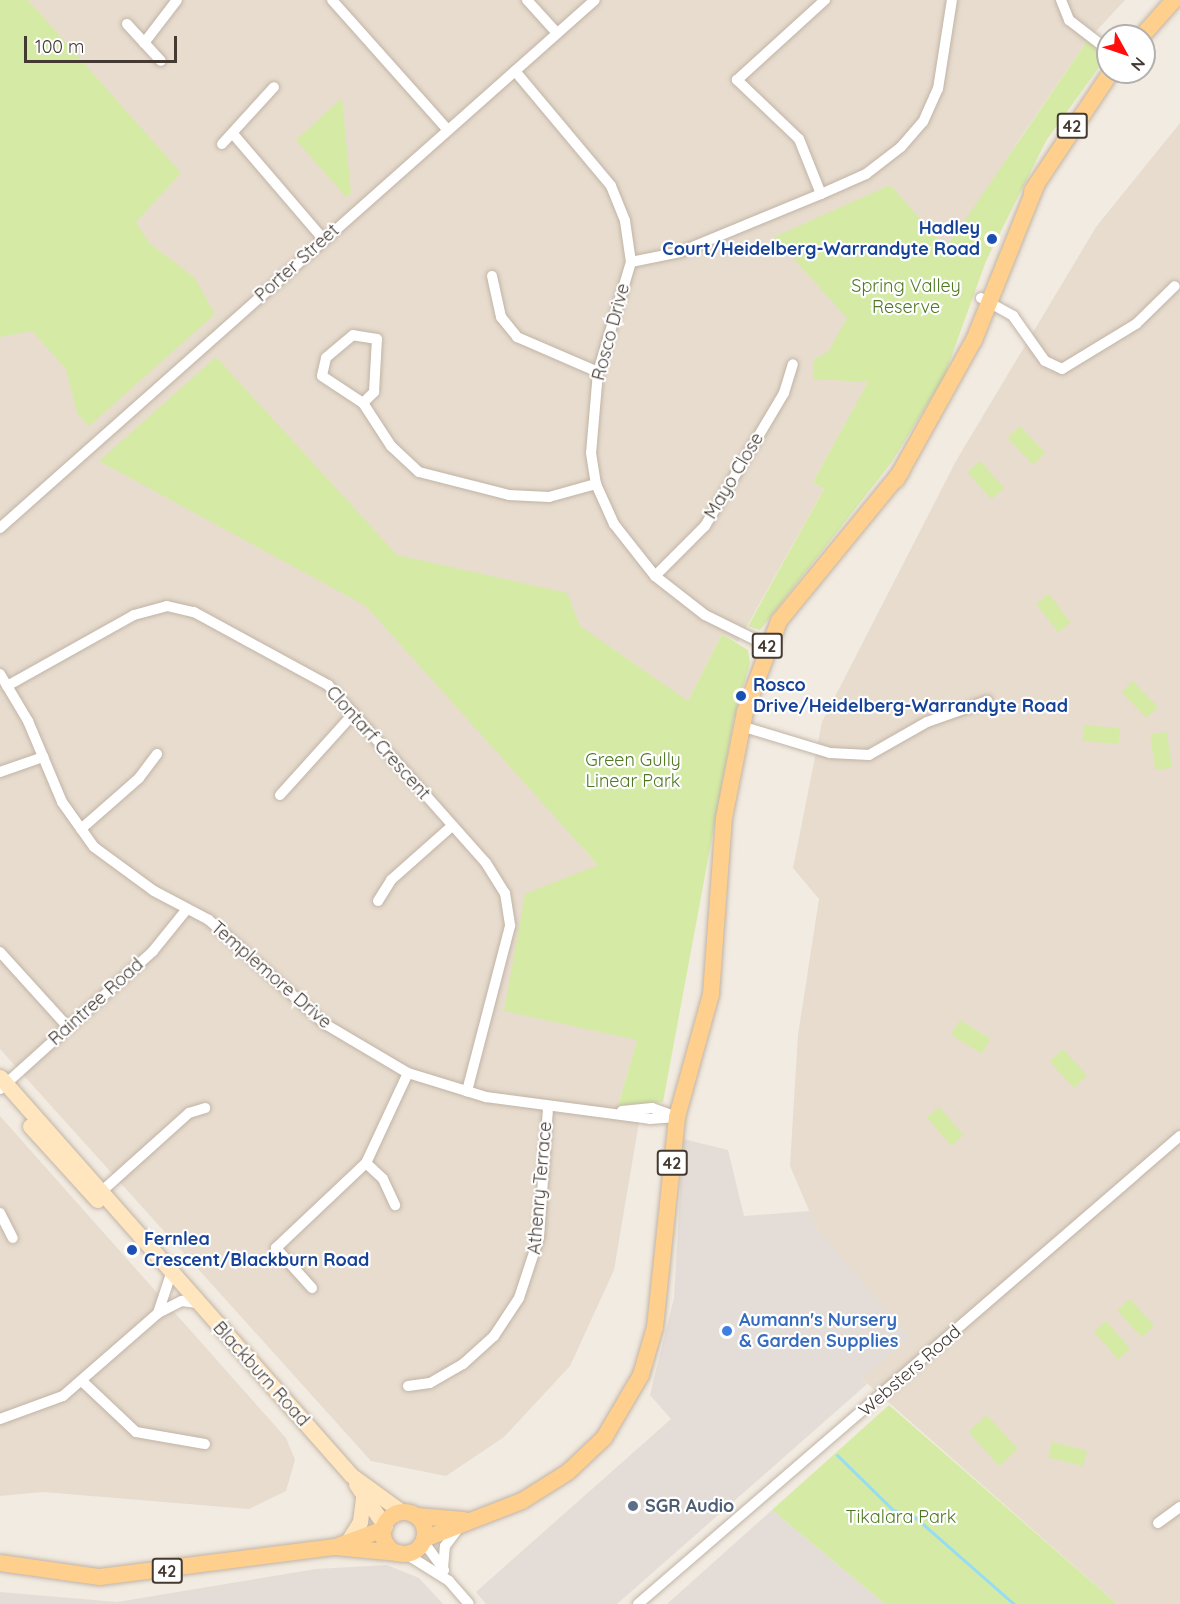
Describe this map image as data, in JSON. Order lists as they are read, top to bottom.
{
  "streets": {
    "main road": ["42", "Blackburn Road"],
    "street": [
      "Porter Street",
      "Rosco Drive",
      "Mayo Close",
      "Clontarf Crescent",
      "Templemore Drive",
      "Raintree Road",
      "Athenry Terrace",
      "Websters Road"
    ]
  },
  "crossings": [
    ["42", "Rosco Drive"],
    ["42", "Templemore Drive"],
    ["42", "Blackburn Road"],
    ["Porter Street", "Rosco Drive"],
    ["Rosco Drive", "Mayo Close"],
    ["Clontarf Crescent", "Templemore Drive"],
    ["Templemore Drive", "Raintree Road"],
    ["Templemore Drive", "Athenry Terrace"],
    ["Raintree Road", "Blackburn Road"]
  ],
  "parks": ["Spring Valley Reserve", "Green Gully Linear Park", "Tikalara Park"],
  "places": [
    "Hadley Court/Heidelberg-Warrandyte Road",
    "Rosco Drive/Heidelberg-Warrandyte Road",
    "Fernlea Crescent/Blackburn Road",
    "Aumann's Nursery & Garden Supplies",
    "SGR Audio"
  ],
  "scale_bar": "100 m",
  "north": "bottom right"
}
